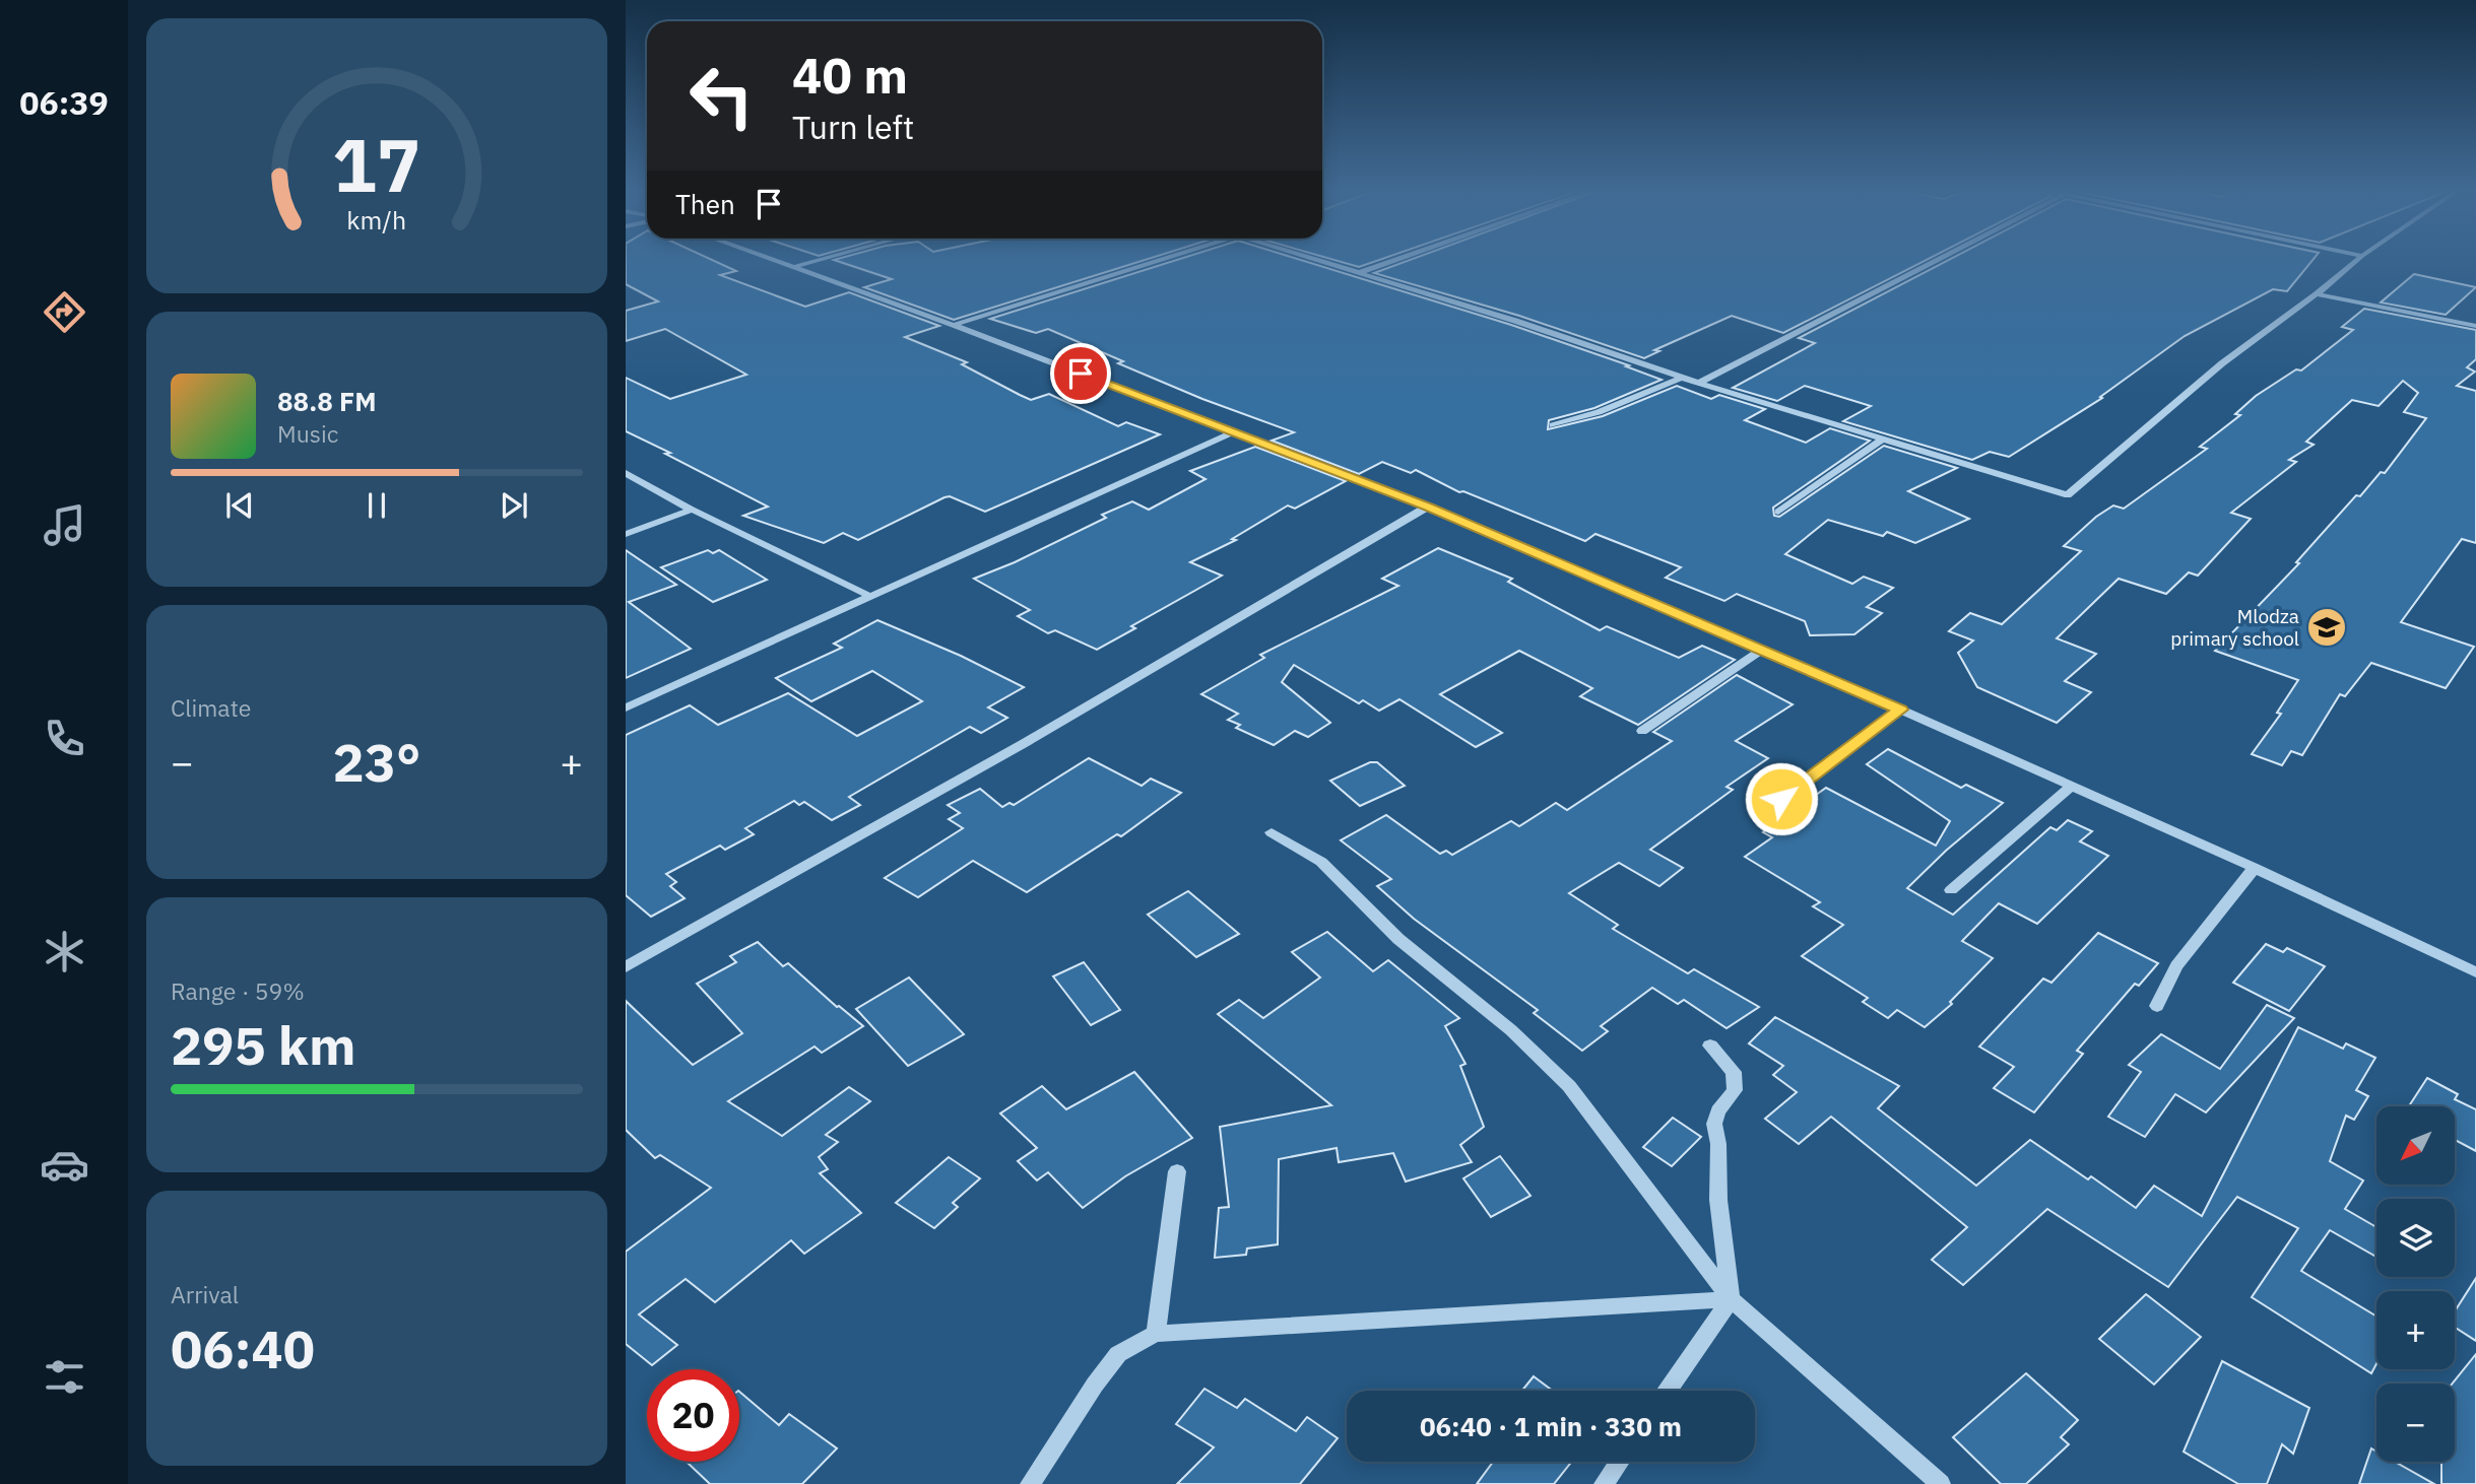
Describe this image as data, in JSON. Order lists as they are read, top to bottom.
{
  "places": {
    "school or university": ["Mlodza primary school"]
  },
  "north": "bottom left",
  "page": {
    "tabs": "06:39",
    "turn": ["40 m", "Turn left"],
    "then": "Then",
    "song": ["88.8 FM", "Music"],
    "tile": [
      "Climate",
      ["Range · 59%", "295 km"],
      ["Arrival", "06:40"]
    ],
    "heat": ["−", "23°", "+"],
    "map_buttons": ["+", "−"],
    "limit": "20",
    "trip": "06:40 · 1 min · 330 m",
    "gauge": ["17", "km/h"]
  }
}
